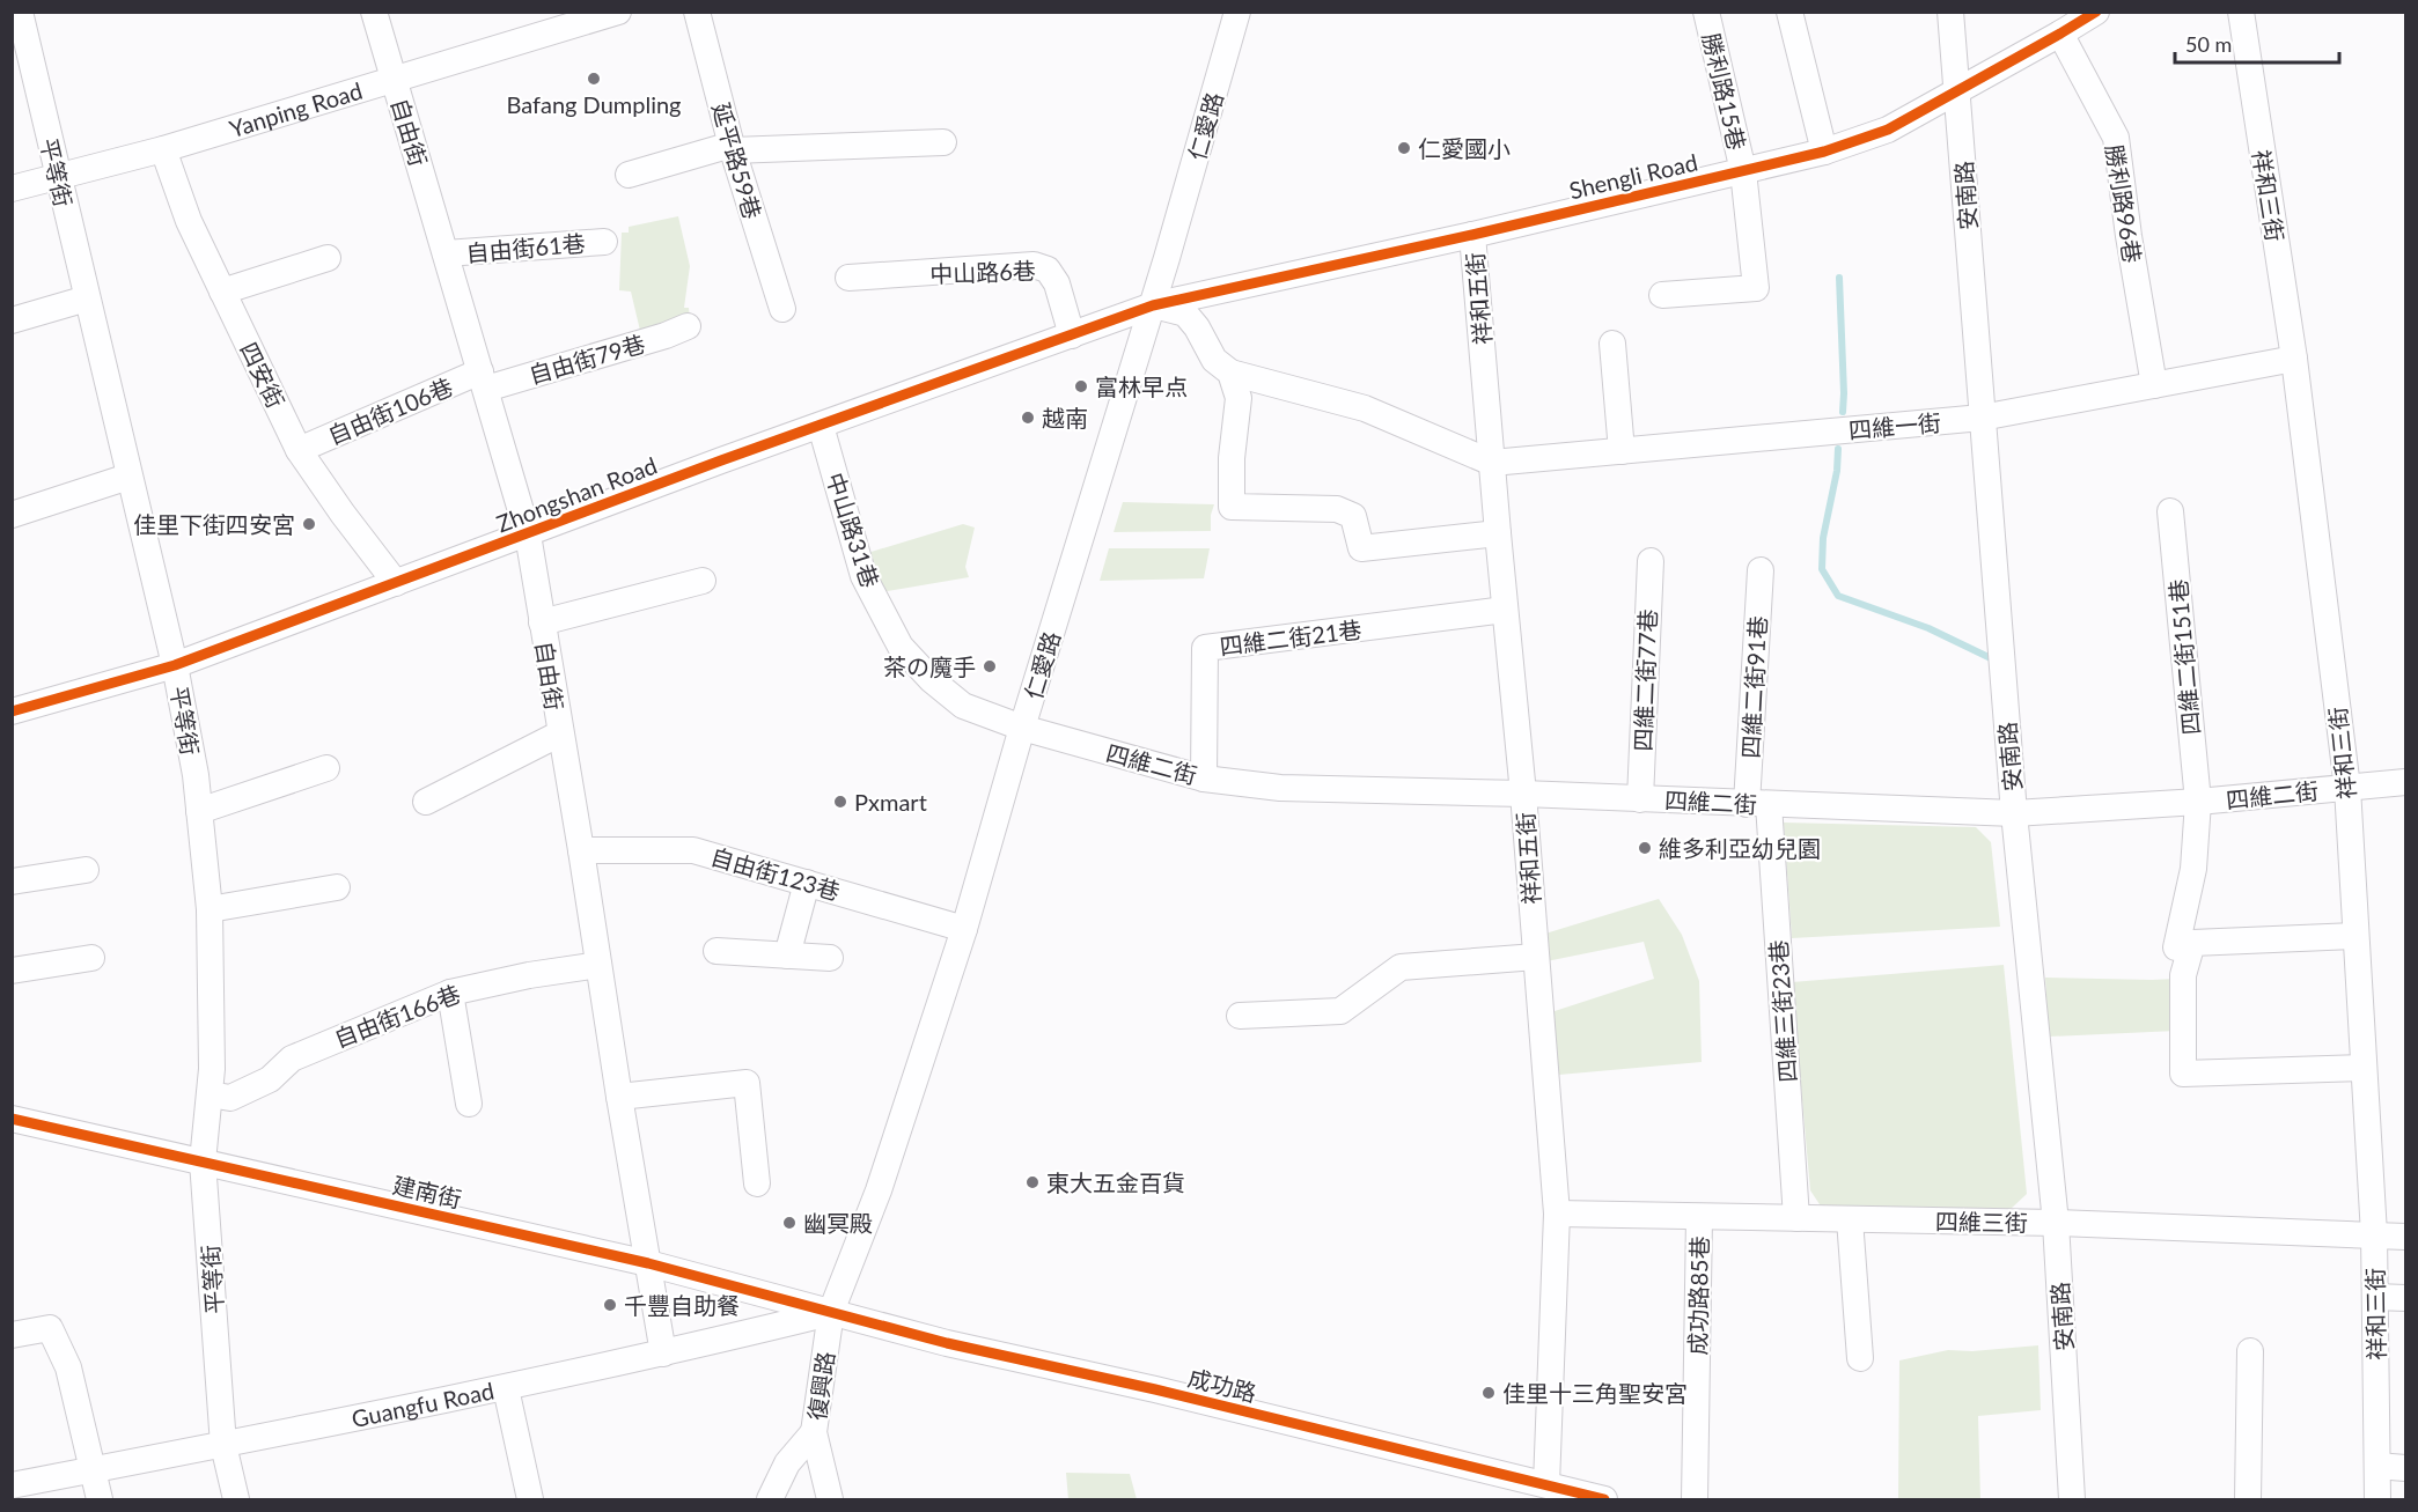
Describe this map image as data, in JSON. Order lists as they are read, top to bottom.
{
  "streets": {
    "street": [
      "勝利路15巷",
      "Yanping Road",
      "仁愛路",
      "自由街",
      "延平路59巷",
      "平等街",
      "Shengli Road",
      "安南路",
      "祥和三街",
      "勝利路96巷",
      "自由街61巷",
      "中山路6巷",
      "祥和五街",
      "自由街79巷",
      "四安街",
      "自由街106巷",
      "四維一街",
      "Zhongshan Road",
      "中山路31巷",
      "四維二街21巷",
      "四維二街151巷",
      "四維二街77巷",
      "四維二街91巷",
      "四維二街",
      "自由街123巷",
      "四維三街23巷",
      "自由街166巷",
      "建南街",
      "四維三街",
      "成功路85巷",
      "成功路",
      "復興路",
      "Guangfu Road"
    ]
  },
  "crossings": [
    ["勝利路15巷", "Shengli Road"],
    ["Yanping Road", "自由街"],
    ["Yanping Road", "平等街"],
    ["Yanping Road", "四安街"],
    ["仁愛路", "Shengli Road"],
    ["仁愛路", "Zhongshan Road"],
    ["仁愛路", "中山路31巷"],
    ["仁愛路", "四維二街"],
    ["仁愛路", "自由街123巷"],
    ["仁愛路", "建南街"],
    ["仁愛路", "成功路"],
    ["仁愛路", "復興路"],
    ["仁愛路", "Guangfu Road"],
    ["自由街", "自由街61巷"],
    ["自由街", "自由街79巷"],
    ["自由街", "自由街106巷"],
    ["自由街", "Zhongshan Road"],
    ["自由街", "自由街123巷"],
    ["自由街", "自由街166巷"],
    ["自由街", "建南街"],
    ["自由街", "Guangfu Road"],
    ["平等街", "Zhongshan Road"],
    ["平等街", "自由街166巷"],
    ["平等街", "建南街"],
    ["平等街", "Guangfu Road"],
    ["Shengli Road", "安南路"],
    ["Shengli Road", "勝利路96巷"],
    ["Shengli Road", "祥和五街"],
    ["Shengli Road", "Zhongshan Road"],
    ["安南路", "四維一街"],
    ["安南路", "四維二街"],
    ["安南路", "四維三街"],
    ["祥和三街", "四維一街"],
    ["祥和三街", "四維二街"],
    ["祥和三街", "四維三街"],
    ["勝利路96巷", "四維一街"],
    ["中山路6巷", "Zhongshan Road"],
    ["祥和五街", "四維一街"],
    ["祥和五街", "四維二街21巷"],
    ["祥和五街", "四維二街"],
    ["祥和五街", "四維三街"],
    ["祥和五街", "成功路"],
    ["自由街79巷", "自由街106巷"],
    ["四安街", "自由街106巷"],
    ["四安街", "Zhongshan Road"],
    ["Zhongshan Road", "中山路31巷"],
    ["中山路31巷", "四維二街"],
    ["四維二街21巷", "四維二街"],
    ["四維二街151巷", "四維二街"],
    ["四維二街77巷", "四維二街"],
    ["四維二街91巷", "四維二街"],
    ["四維二街91巷", "四維三街23巷"],
    ["四維二街", "四維三街23巷"],
    ["四維三街23巷", "四維三街"],
    ["建南街", "成功路"],
    ["建南街", "復興路"],
    ["建南街", "Guangfu Road"],
    ["四維三街", "成功路85巷"],
    ["成功路", "復興路"],
    ["成功路", "Guangfu Road"],
    ["復興路", "Guangfu Road"]
  ],
  "places": [
    "Bafang Dumpling",
    "仁愛國小",
    "富林早点",
    "越南",
    "佳里下街四安宮",
    "茶の魔手",
    "Pxmart",
    "維多利亞幼兒園",
    "東大五金百貨",
    "幽冥殿",
    "千豐自助餐",
    "佳里十三角聖安宮"
  ],
  "scale_bar": "50 m"
}
